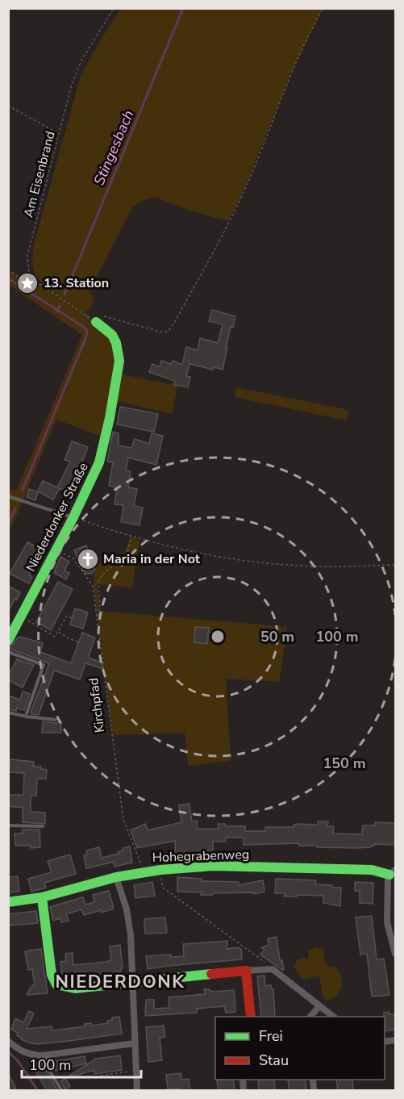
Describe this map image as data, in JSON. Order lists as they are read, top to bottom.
{
  "streets": {
    "street": ["Niederdonker Straße", "Hohegrabenweg"],
    "path": ["Am Eisenbrand", "Kirchpfad"]
  },
  "crossings": [
    ["Niederdonker Straße", "Kirchpfad"],
    ["Kirchpfad", "Hohegrabenweg"]
  ],
  "districts": ["NIEDERDONK"],
  "water": ["Stingesbach"],
  "places": {
    "place": ["13. Station"],
    "church": ["Maria in der Not"]
  },
  "legend": ["Frei", "Stau"],
  "scale_bar": "100 m",
  "rings": ["50 m", "100 m", "150 m"]
}
